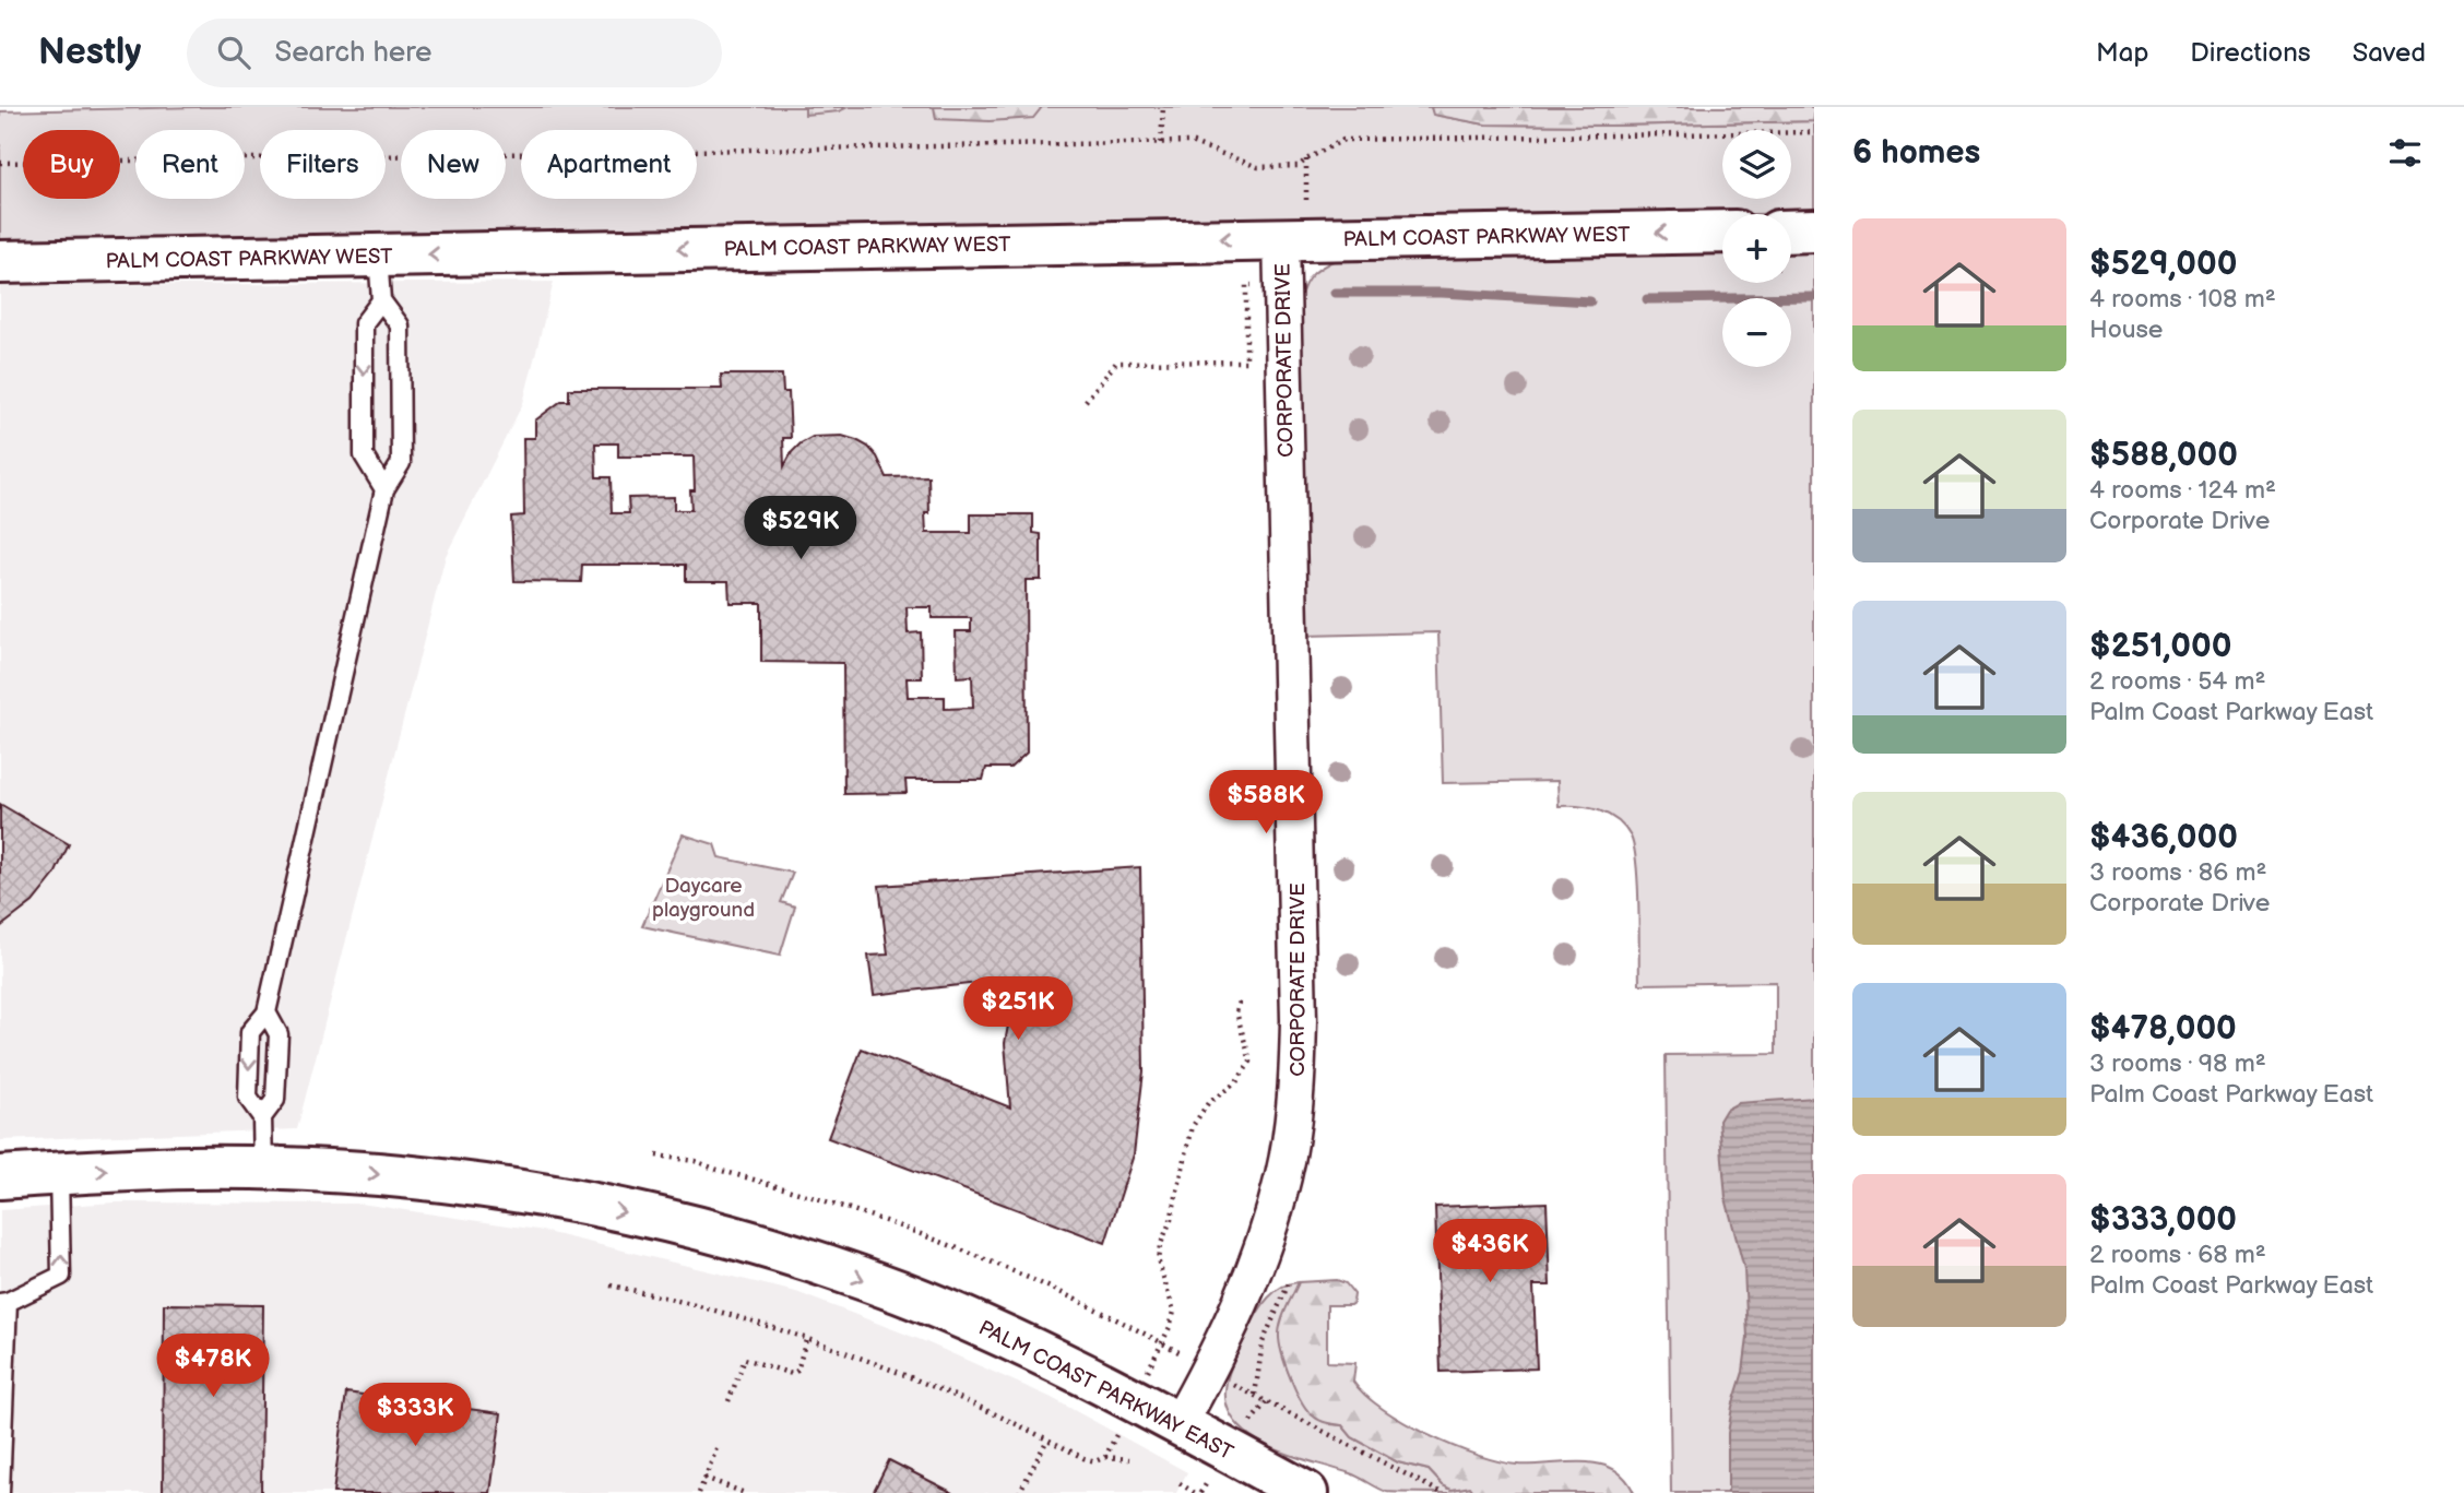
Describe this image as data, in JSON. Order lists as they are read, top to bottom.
{
  "streets": {
    "main road": ["PALM COAST PARKWAY WEST", "PALM COAST PARKWAY EAST"],
    "street": ["CORPORATE DRIVE"]
  },
  "crossings": [
    ["PALM COAST PARKWAY WEST", "CORPORATE DRIVE"],
    ["CORPORATE DRIVE", "PALM COAST PARKWAY EAST"]
  ],
  "one_way": ["PALM COAST PARKWAY WEST", "PALM COAST PARKWAY EAST"],
  "parks": ["Daycare playground"],
  "page": {
    "header": "Nestly",
    "search": "Search here",
    "nav": ["Map", "Directions", "Saved"],
    "heading": "6 homes",
    "map_buttons": ["+", "−"],
    "chip": [
      "Buy",
      "Rent",
      "Filters",
      "New",
      "Apartment"
    ],
    "list": [
      {
        "name": "$529,000",
        "note": "4 rooms · 108 m² · House"
      },
      {
        "name": "$588,000",
        "note": "4 rooms · 124 m² · Corporate Drive"
      },
      {
        "name": "$251,000",
        "note": "2 rooms · 54 m² · Palm Coast Parkway East"
      },
      {
        "name": "$436,000",
        "note": "3 rooms · 86 m² · Corporate Drive"
      },
      {
        "name": "$478,000",
        "note": "3 rooms · 98 m² · Palm Coast Parkway East"
      },
      {
        "name": "$333,000",
        "note": "2 rooms · 68 m² · Palm Coast Parkway East"
      }
    ],
    "price": [
      "$529K",
      "$588K",
      "$251K",
      "$436K",
      "$478K",
      "$333K"
    ]
  }
}
